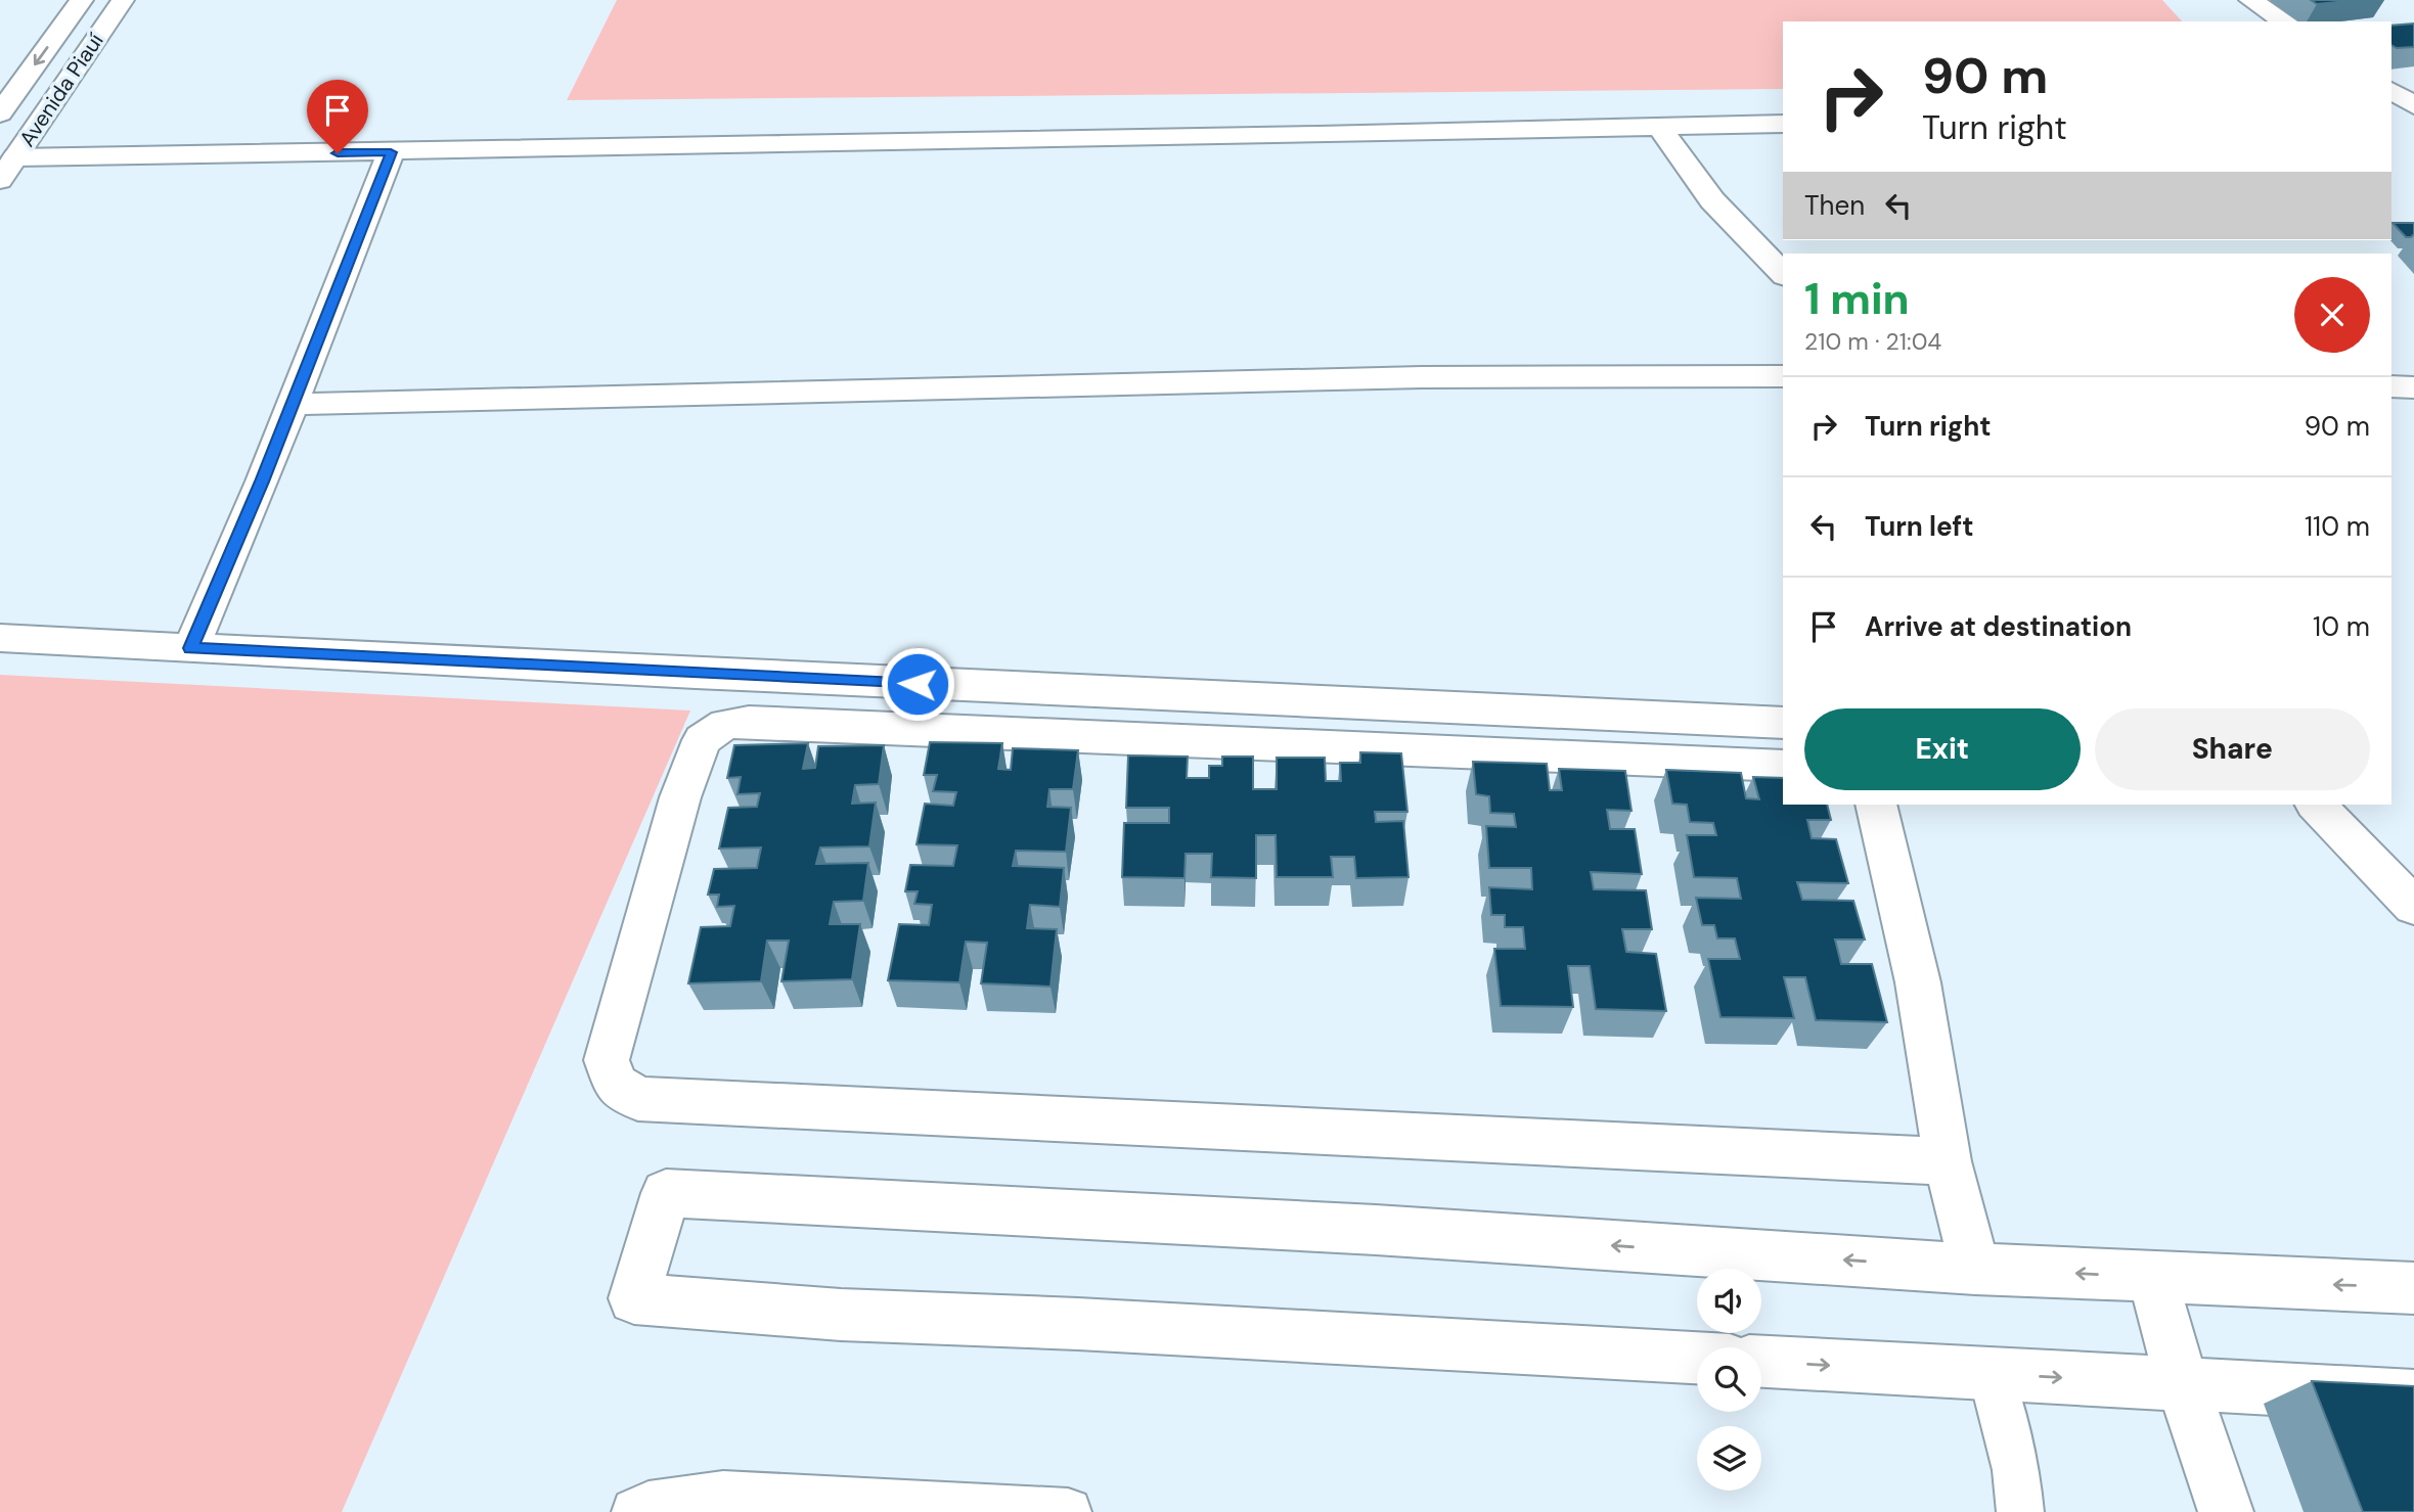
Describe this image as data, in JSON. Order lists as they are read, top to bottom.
{
  "streets": {
    "street": ["Avenida Piauí"]
  },
  "page": {
    "turn": ["90 m", "Turn right"],
    "then": "Then",
    "heading": ["1 min", "210 m · 21:04"],
    "list": [
      {
        "name": "Turn right",
        "value": "90 m"
      },
      {
        "name": "Turn left",
        "value": "110 m"
      },
      {
        "name": "Arrive at destination",
        "value": "10 m"
      }
    ],
    "buttons": ["Exit", "Share"]
  }
}
